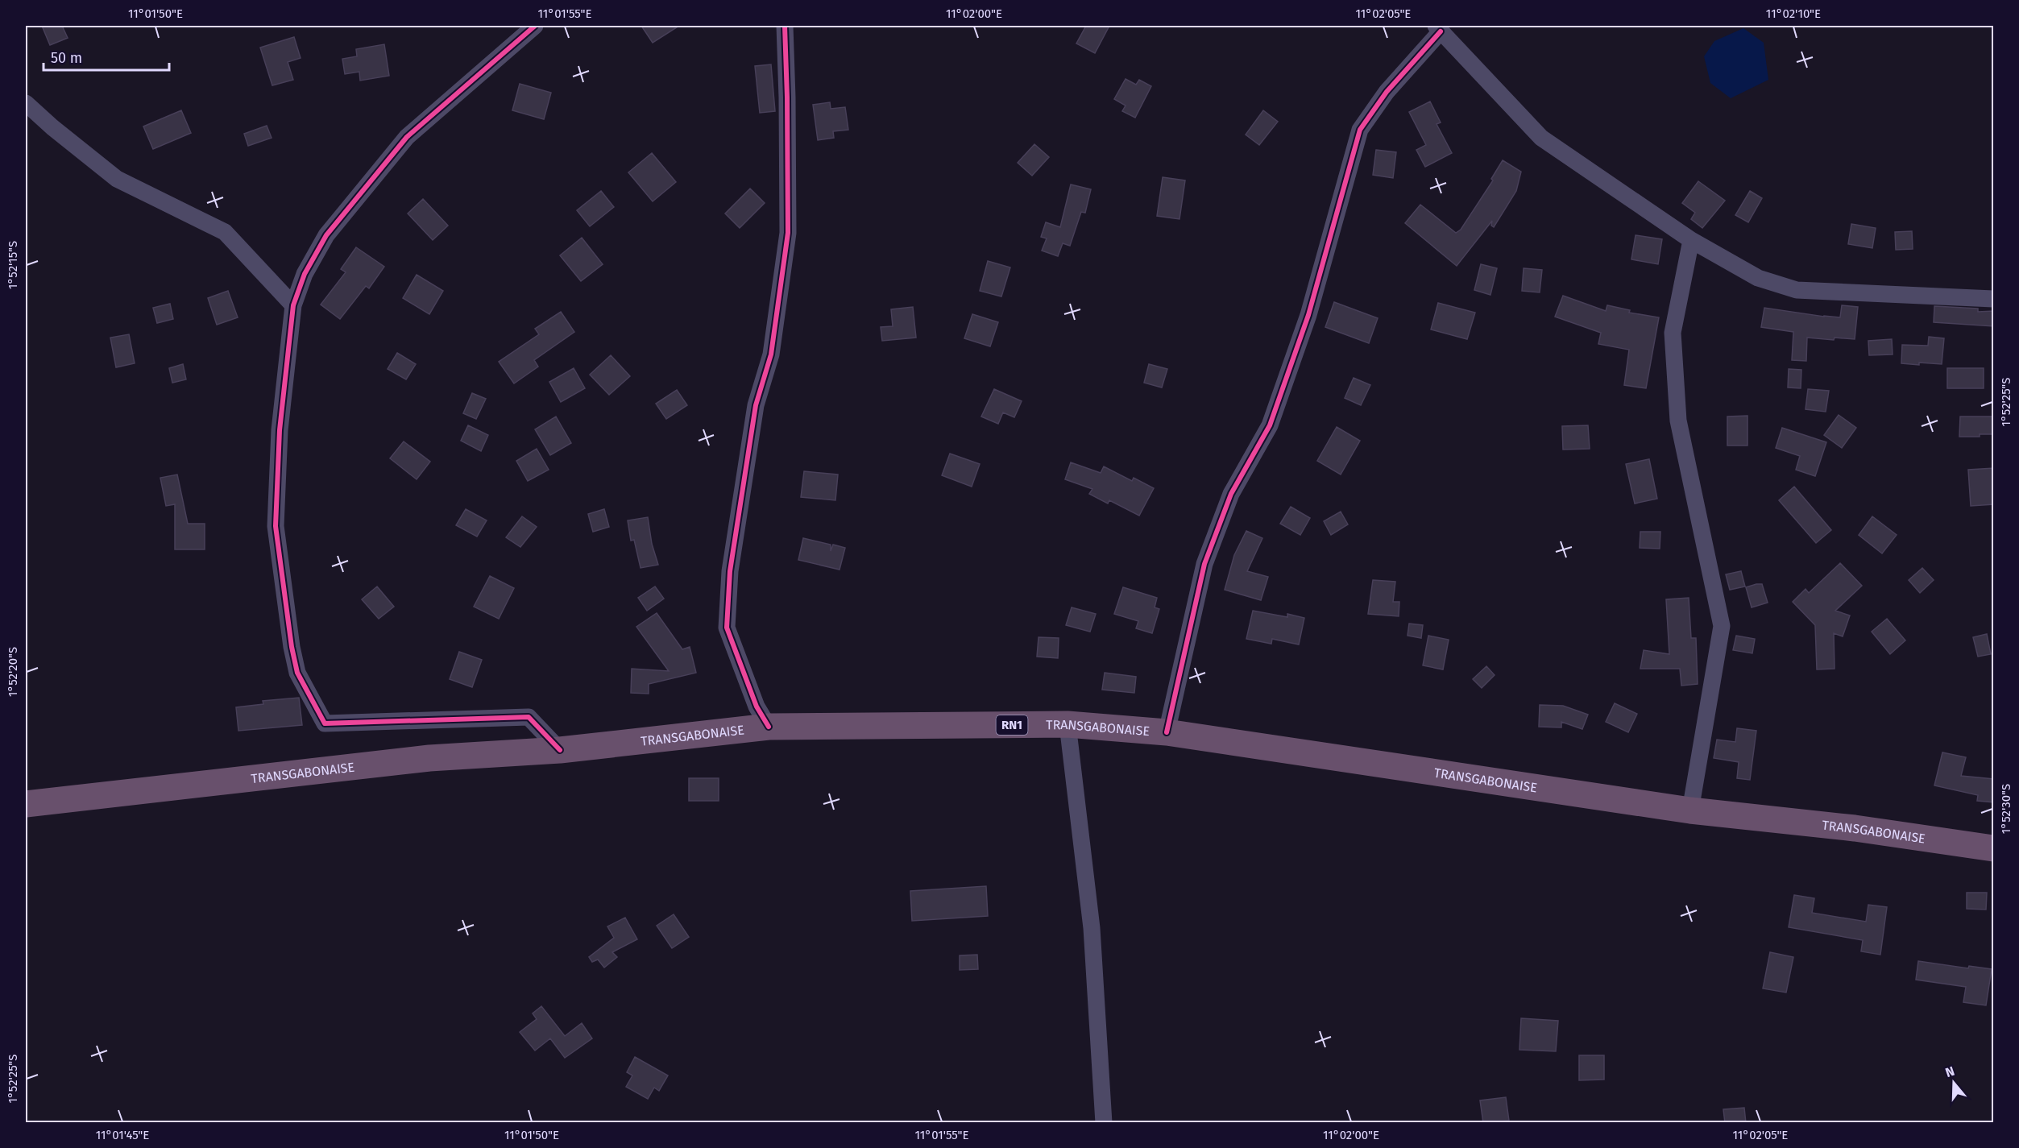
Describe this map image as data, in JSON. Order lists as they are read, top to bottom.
{
  "streets": {
    "highway": ["RN1", "TRANSGABONAISE"]
  },
  "scale_bar": "50 m",
  "north": "top",
  "coordinates": [
    "11°01'50\"E",
    "11°01'55\"E",
    "11°02'00\"E",
    "11°02'05\"E",
    "11°02'10\"E",
    "1°52'15\"S",
    "1°52'25\"S",
    "1°52'20\"S",
    "1°52'30\"S",
    "11°01'45\"E"
  ]
}
